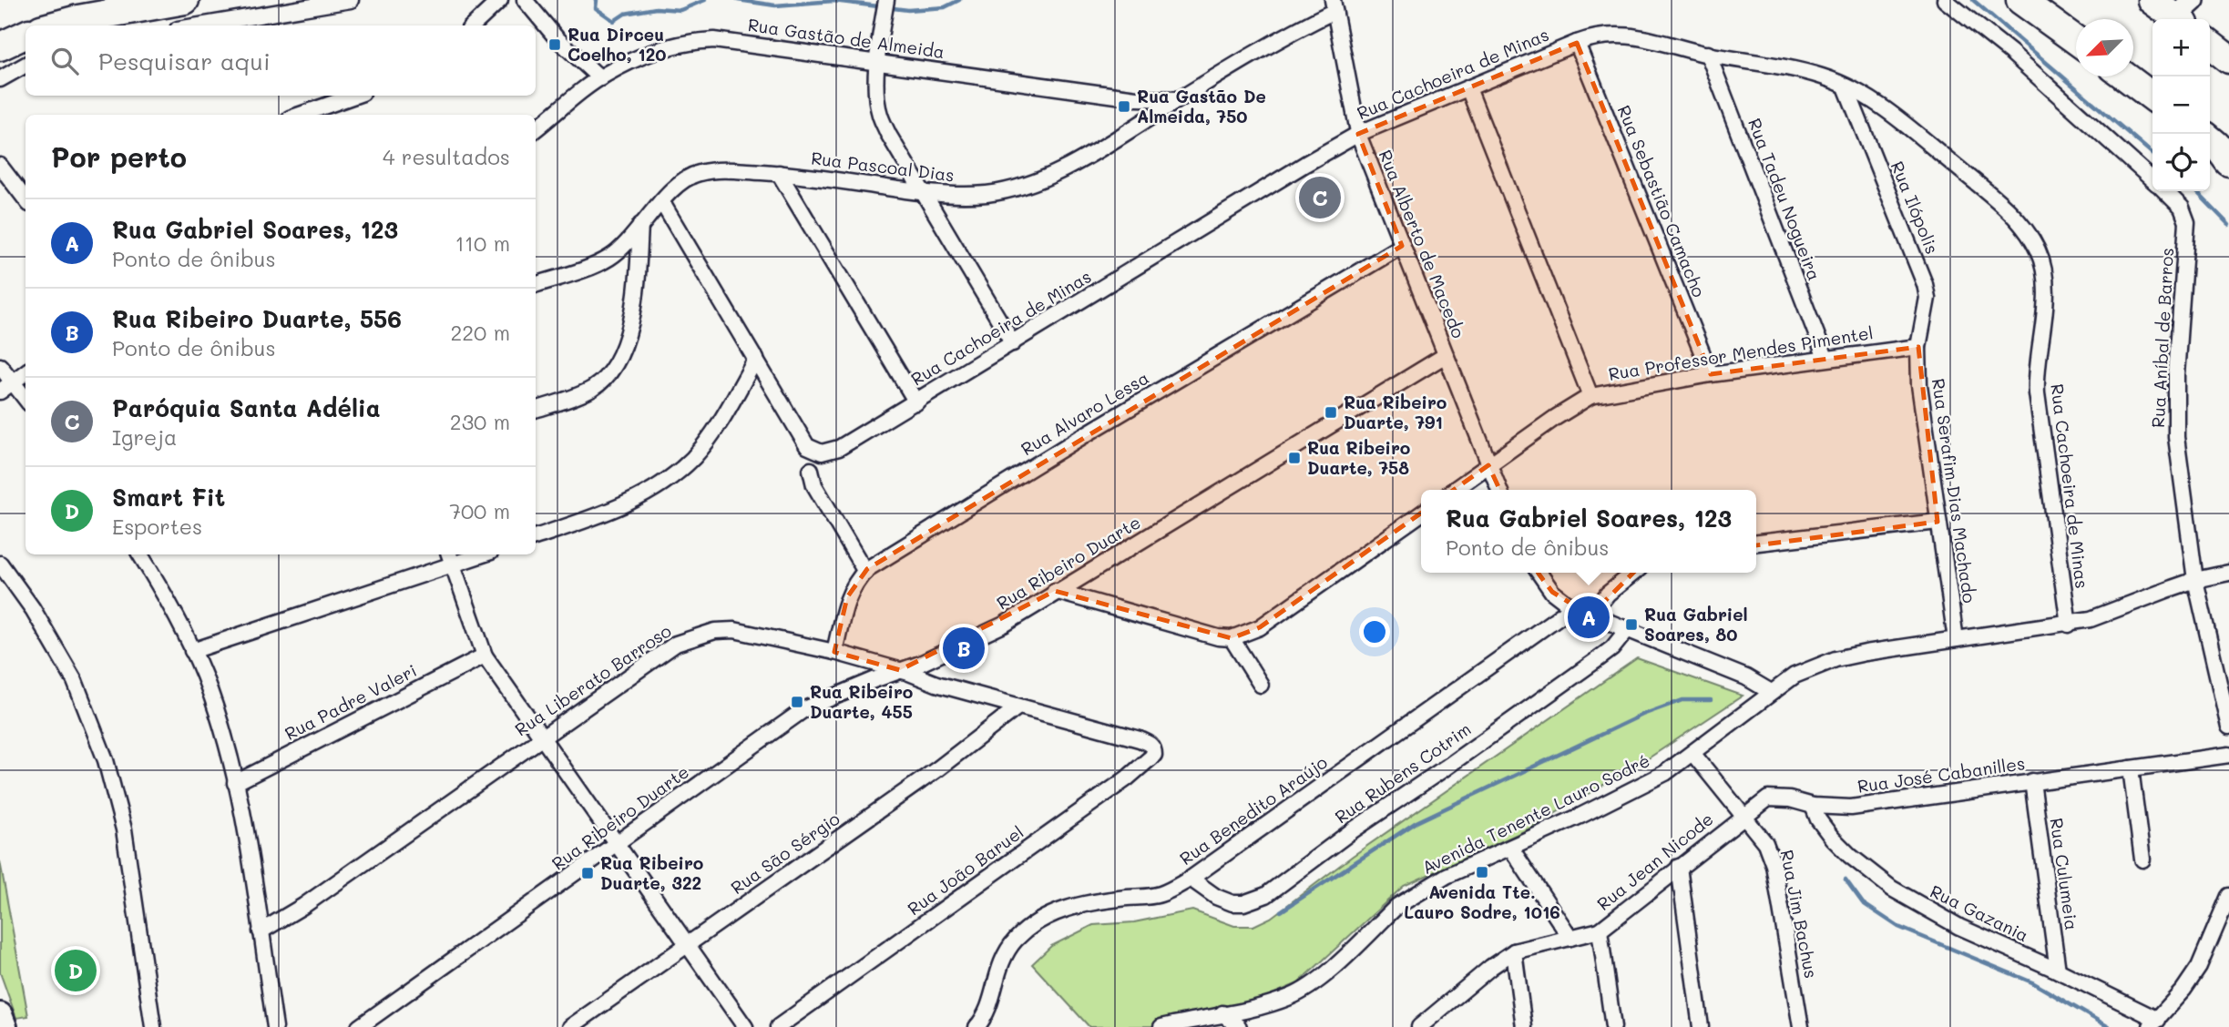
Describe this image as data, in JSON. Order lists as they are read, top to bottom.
{
  "streets": {
    "street": [
      "Rua Gastão de Almeida",
      "Rua Cachoeira de Minas",
      "Rua Pascoal Dias",
      "Rua Tadeu Nogueira",
      "Rua Sebastião Camacho",
      "Rua Ilópolis",
      "Rua Alberto de Macedo",
      "Rua Aníbal de Barros",
      "Rua Professor Mendes Pimentel",
      "Rua Alvaro Lessa",
      "Rua Serafim Dias Machado",
      "Rua Ribeiro Duarte",
      "Rua Liberato Barroso",
      "Rua Padre Valeri",
      "Rua Rubens Cotrim",
      "Rua José Cabanilles",
      "Rua Benedito Araújo",
      "Avenida Tenente Lauro Sodré",
      "Rua São Sérgio",
      "Rua Jean Nicode",
      "Rua João Baruel",
      "Rua Culumeia",
      "Rua Gazania",
      "Rua Jim Bachus"
    ]
  },
  "crossings": [
    ["Rua Gastão de Almeida", "Rua Pascoal Dias"],
    ["Rua Cachoeira de Minas", "Rua Pascoal Dias"],
    ["Rua Cachoeira de Minas", "Rua Tadeu Nogueira"],
    ["Rua Cachoeira de Minas", "Rua Sebastião Camacho"],
    ["Rua Cachoeira de Minas", "Rua Ilópolis"],
    ["Rua Cachoeira de Minas", "Rua Alberto de Macedo"],
    ["Rua Cachoeira de Minas", "Avenida Tenente Lauro Sodré"],
    ["Rua Pascoal Dias", "Rua Alberto de Macedo"],
    ["Rua Tadeu Nogueira", "Rua Professor Mendes Pimentel"],
    ["Rua Sebastião Camacho", "Rua Professor Mendes Pimentel"],
    ["Rua Ilópolis", "Rua Professor Mendes Pimentel"],
    ["Rua Ilópolis", "Rua Serafim Dias Machado"],
    ["Rua Alberto de Macedo", "Rua Professor Mendes Pimentel"],
    ["Rua Alberto de Macedo", "Rua Alvaro Lessa"],
    ["Rua Alberto de Macedo", "Rua Ribeiro Duarte"],
    ["Rua Aníbal de Barros", "Avenida Tenente Lauro Sodré"],
    ["Rua Professor Mendes Pimentel", "Rua Serafim Dias Machado"],
    ["Rua Alvaro Lessa", "Rua Liberato Barroso"],
    ["Rua Serafim Dias Machado", "Avenida Tenente Lauro Sodré"],
    ["Rua Ribeiro Duarte", "Rua Liberato Barroso"],
    ["Rua Liberato Barroso", "Rua São Sérgio"],
    ["Rua Liberato Barroso", "Rua João Baruel"],
    ["Rua Rubens Cotrim", "Rua Benedito Araújo"],
    ["Rua José Cabanilles", "Rua Jean Nicode"],
    ["Rua José Cabanilles", "Rua Culumeia"],
    ["Rua José Cabanilles", "Rua Gazania"],
    ["Rua José Cabanilles", "Rua Jim Bachus"],
    ["Rua Jean Nicode", "Rua Jim Bachus"],
    ["Rua Culumeia", "Rua Gazania"]
  ],
  "places": {
    "transit": [
      "Rua Dirceu Coelho, 120",
      "Rua Gastão De Almeida, 750",
      "Rua Ribeiro Duarte, 791",
      "Rua Ribeiro Duarte, 758",
      "Rua Gabriel Soares, 80",
      "Rua Ribeiro Duarte, 455",
      "Avenida Tte. Lauro Sodre, 1016",
      "Rua Ribeiro Duarte, 322"
    ]
  },
  "north": "bottom left",
  "page": {
    "map_buttons": ["+", "−"],
    "search": "Pesquisar aqui",
    "heading": ["Por perto", "4 resultados"],
    "pins": [
      "C",
      "A",
      "B",
      "D"
    ],
    "list": [
      {
        "mark": "A",
        "name": "Rua Gabriel Soares, 123",
        "note": "Ponto de ônibus",
        "value": "110 m"
      },
      {
        "mark": "B",
        "name": "Rua Ribeiro Duarte, 556",
        "note": "Ponto de ônibus",
        "value": "220 m"
      },
      {
        "mark": "C",
        "name": "Paróquia Santa Adélia",
        "note": "Igreja",
        "value": "230 m"
      },
      {
        "mark": "D",
        "name": "Smart Fit",
        "note": "Esportes",
        "value": "700 m"
      }
    ],
    "popup": ["Rua Gabriel Soares, 123", "Ponto de ônibus"]
  }
}
